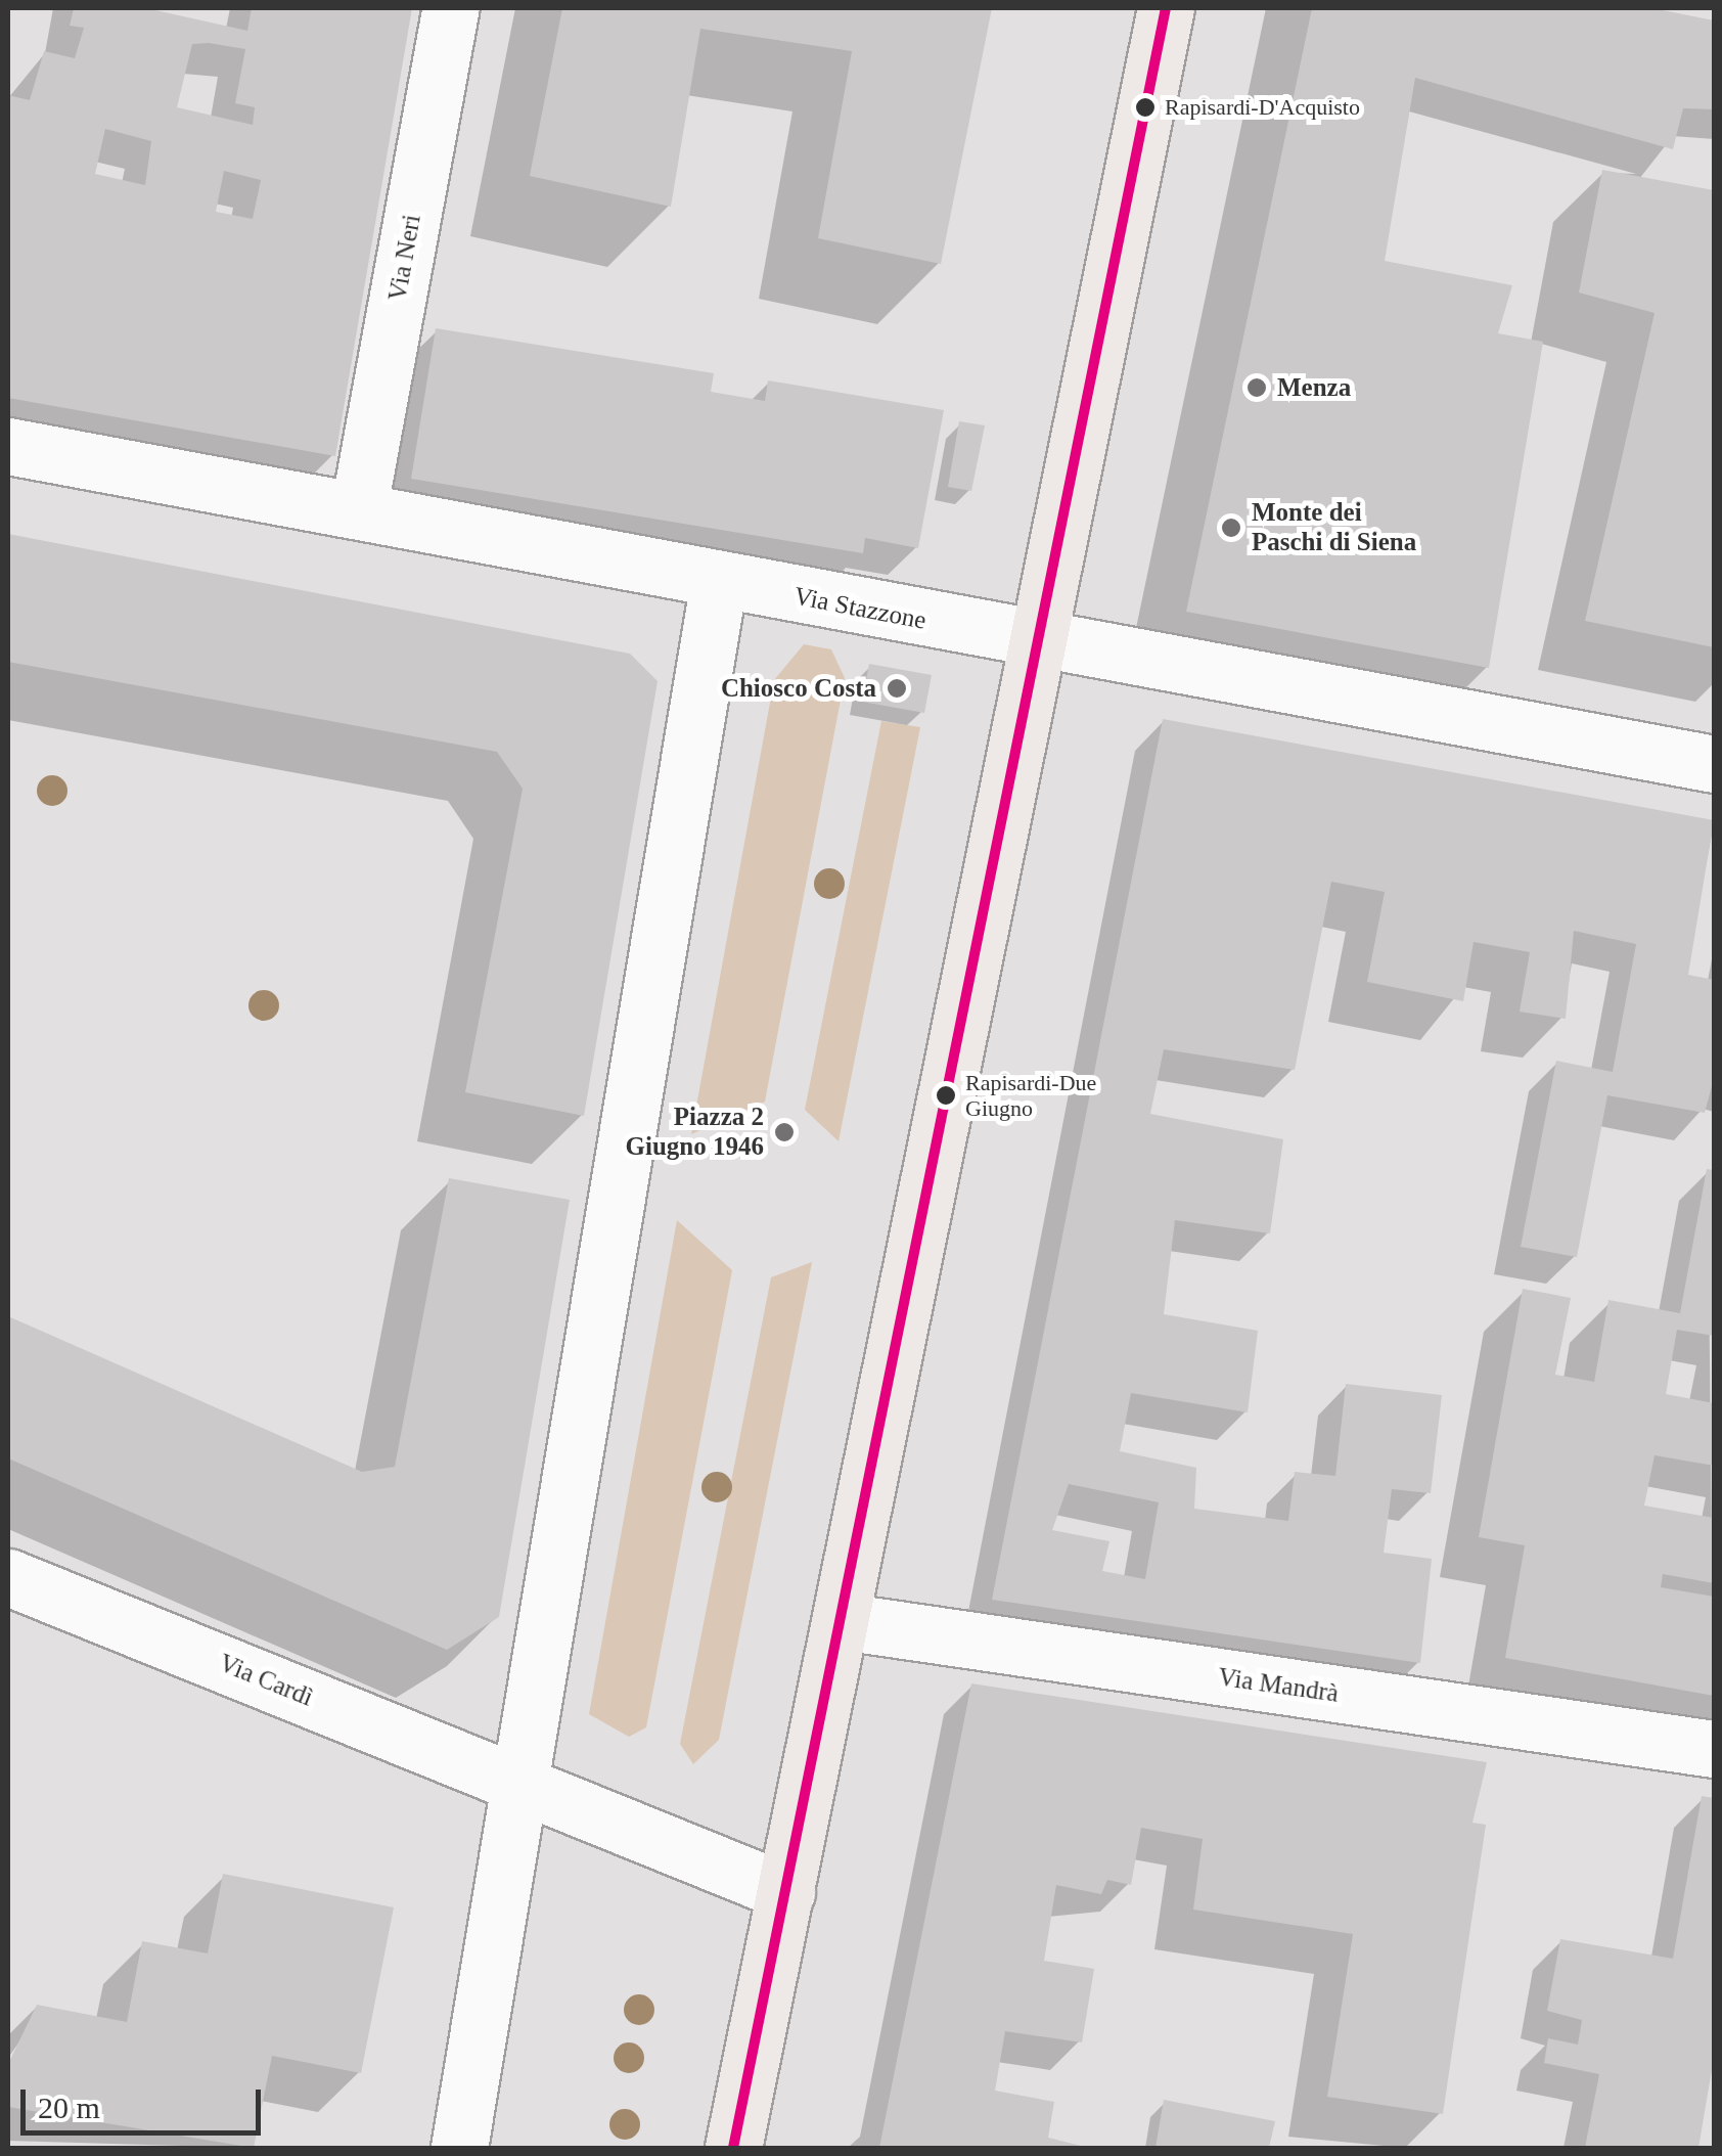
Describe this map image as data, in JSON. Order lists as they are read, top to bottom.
{
  "streets": {
    "street": [
      "Via Neri",
      "Via Stazzone",
      "Via Cardì",
      "Via Mandrà"
    ]
  },
  "crossings": [
    ["Via Neri", "Via Stazzone"]
  ],
  "places": [
    "Rapisardi-D'Acquisto",
    "Menza",
    "Monte dei Paschi di Siena",
    "Chiosco Costa",
    "Rapisardi-Due Giugno",
    "Piazza 2 Giugno 1946"
  ],
  "scale_bar": "20 m"
}
